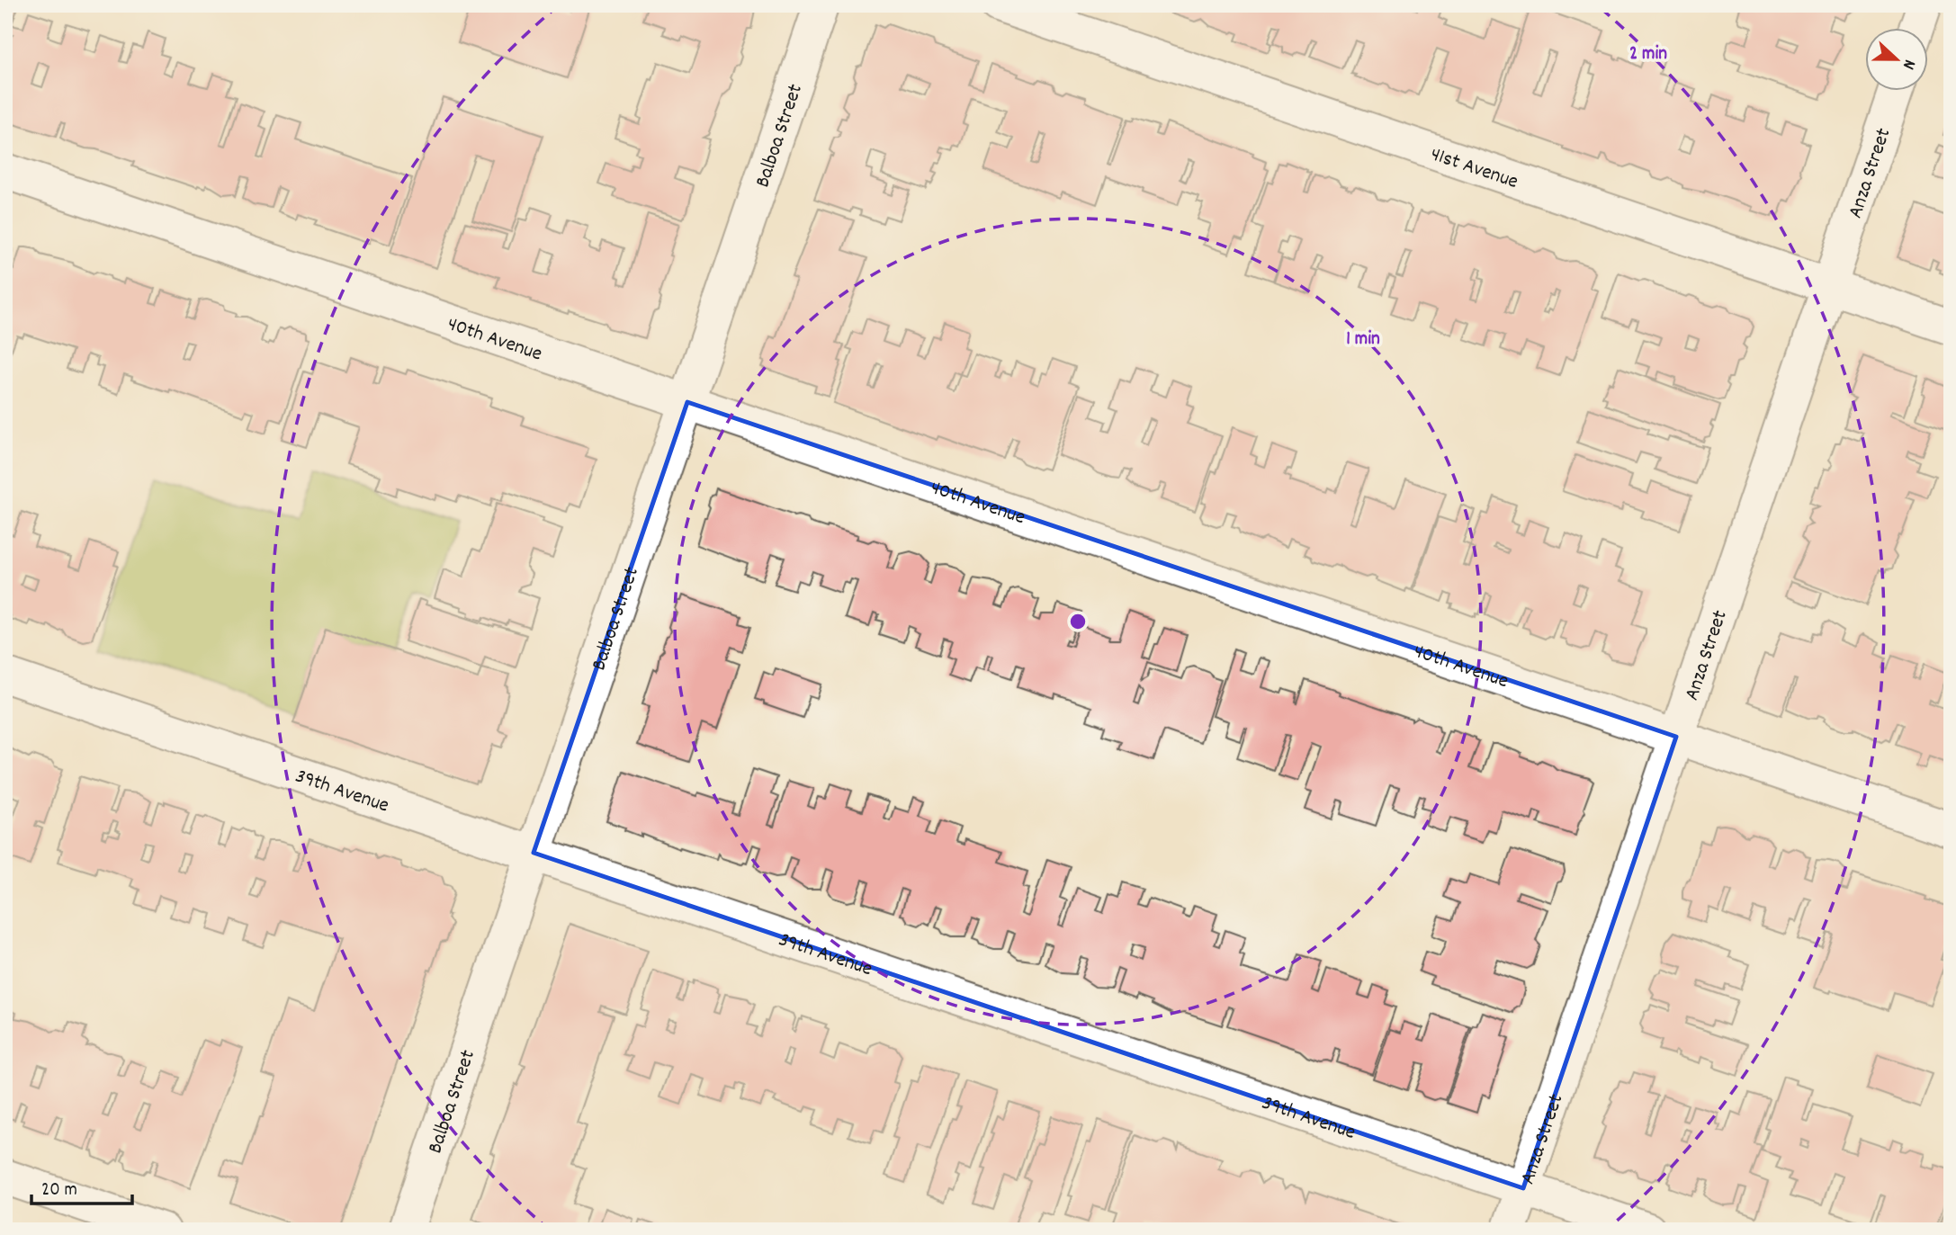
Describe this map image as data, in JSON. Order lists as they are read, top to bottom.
{
  "streets": {
    "street": [
      "Balboa Street",
      "41st Avenue",
      "Anza Street",
      "40th Avenue",
      "39th Avenue"
    ]
  },
  "crossings": [
    ["Balboa Street", "40th Avenue"],
    ["Balboa Street", "39th Avenue"],
    ["41st Avenue", "Anza Street"],
    ["Anza Street", "40th Avenue"],
    ["Anza Street", "39th Avenue"]
  ],
  "scale_bar": "20 m",
  "north": "right",
  "rings": ["2 min", "1 min"]
}
